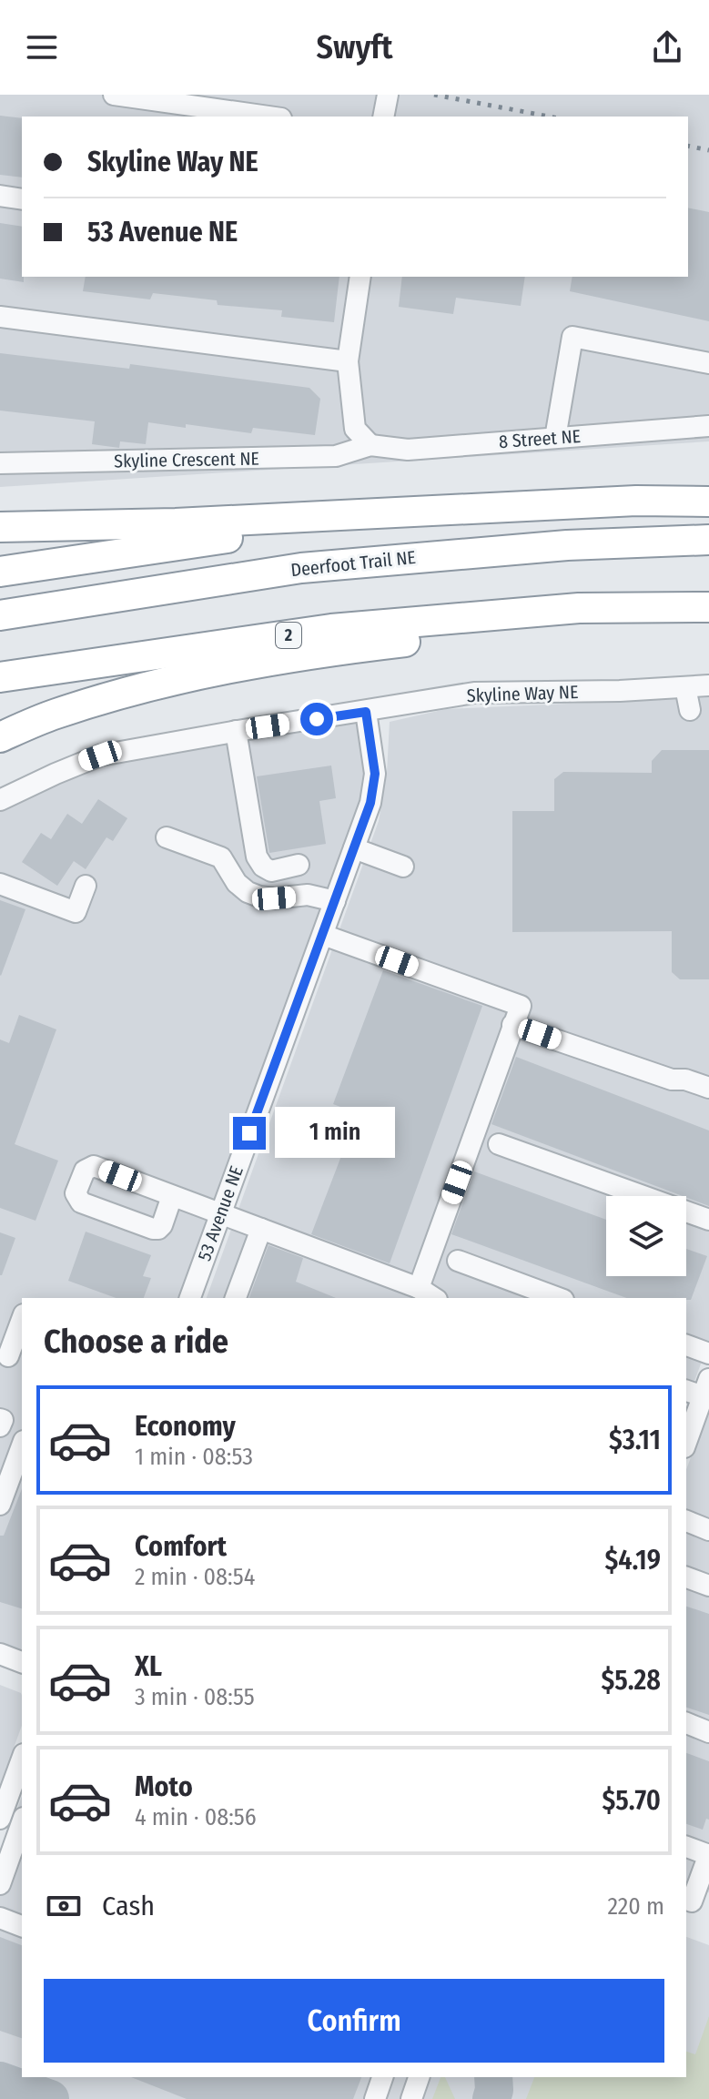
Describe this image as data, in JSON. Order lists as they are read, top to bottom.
{
  "streets": {
    "highway": ["Deerfoot Trail NE", "2"],
    "street": [
      "8 Street NE",
      "Skyline Crescent NE",
      "Skyline Way NE",
      "53 Avenue NE"
    ]
  },
  "crossings": [
    ["8 Street NE", "Skyline Crescent NE"],
    ["Skyline Way NE", "53 Avenue NE"]
  ],
  "page": {
    "header": "Swyft",
    "banner": ["Skyline Way NE", "53 Avenue NE"],
    "bubble": "1 min",
    "heading": "Choose a ride",
    "list": [
      {
        "name": "Economy",
        "note": "1 min · 08:53",
        "value": "$3.11"
      },
      {
        "name": "Comfort",
        "note": "2 min · 08:54",
        "value": "$4.19"
      },
      {
        "name": "XL",
        "note": "3 min · 08:55",
        "value": "$5.28"
      },
      {
        "name": "Moto",
        "note": "4 min · 08:56",
        "value": "$5.70"
      }
    ],
    "pay": ["Cash", "220 m"],
    "buttons": "Confirm"
  }
}
